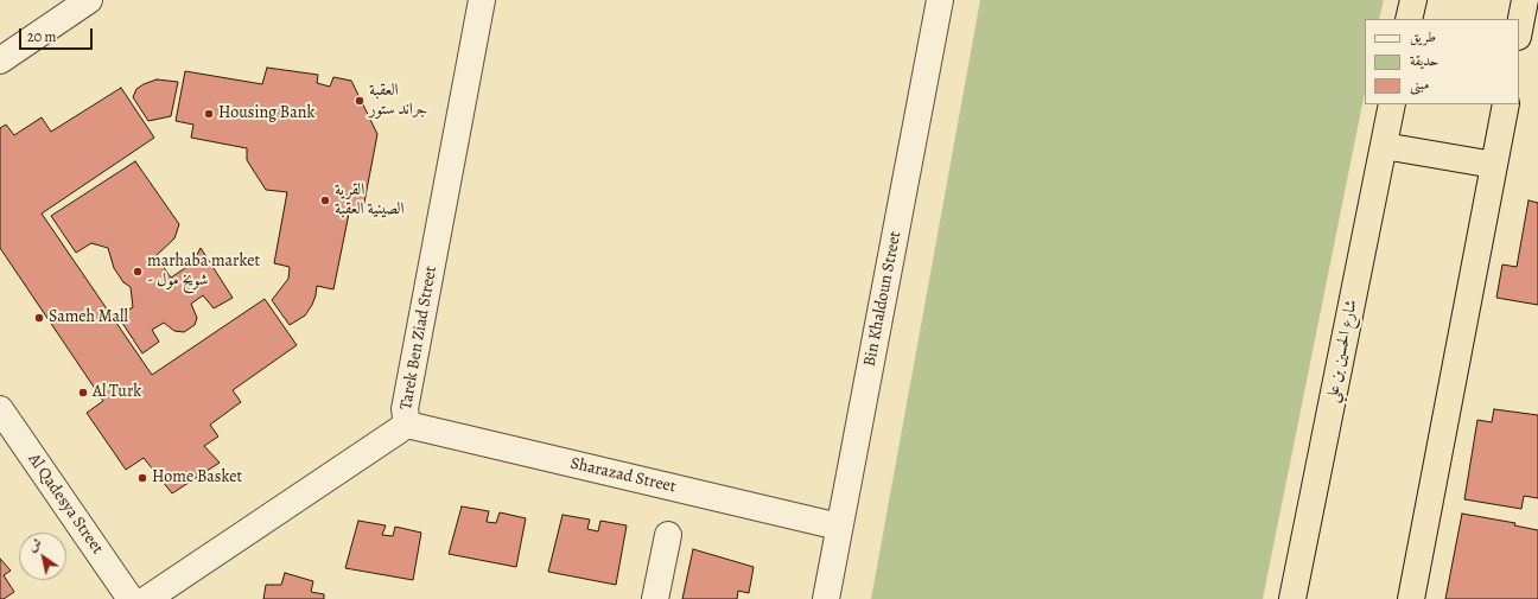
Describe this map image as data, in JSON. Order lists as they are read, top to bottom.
{
  "streets": {
    "highway": ["شارع الحسين بن علي"],
    "street": [
      "Bin Khaldoun Street",
      "Tarek Ben Ziad Street",
      "Sharazad Street",
      "Al Qadesya Street"
    ]
  },
  "crossings": [
    ["Bin Khaldoun Street", "Sharazad Street"],
    ["Tarek Ben Ziad Street", "Sharazad Street"]
  ],
  "places": [
    "العقبة جراند ستور",
    "Housing Bank",
    "القرية الصينية العقبة",
    "marhaba market - شويخ مول",
    "Sameh Mall",
    "Al Turk",
    "Home Basket"
  ],
  "legend": ["طريق", "حديقة", "مبنى"],
  "scale_bar": "20 m",
  "north": "top left"
}
